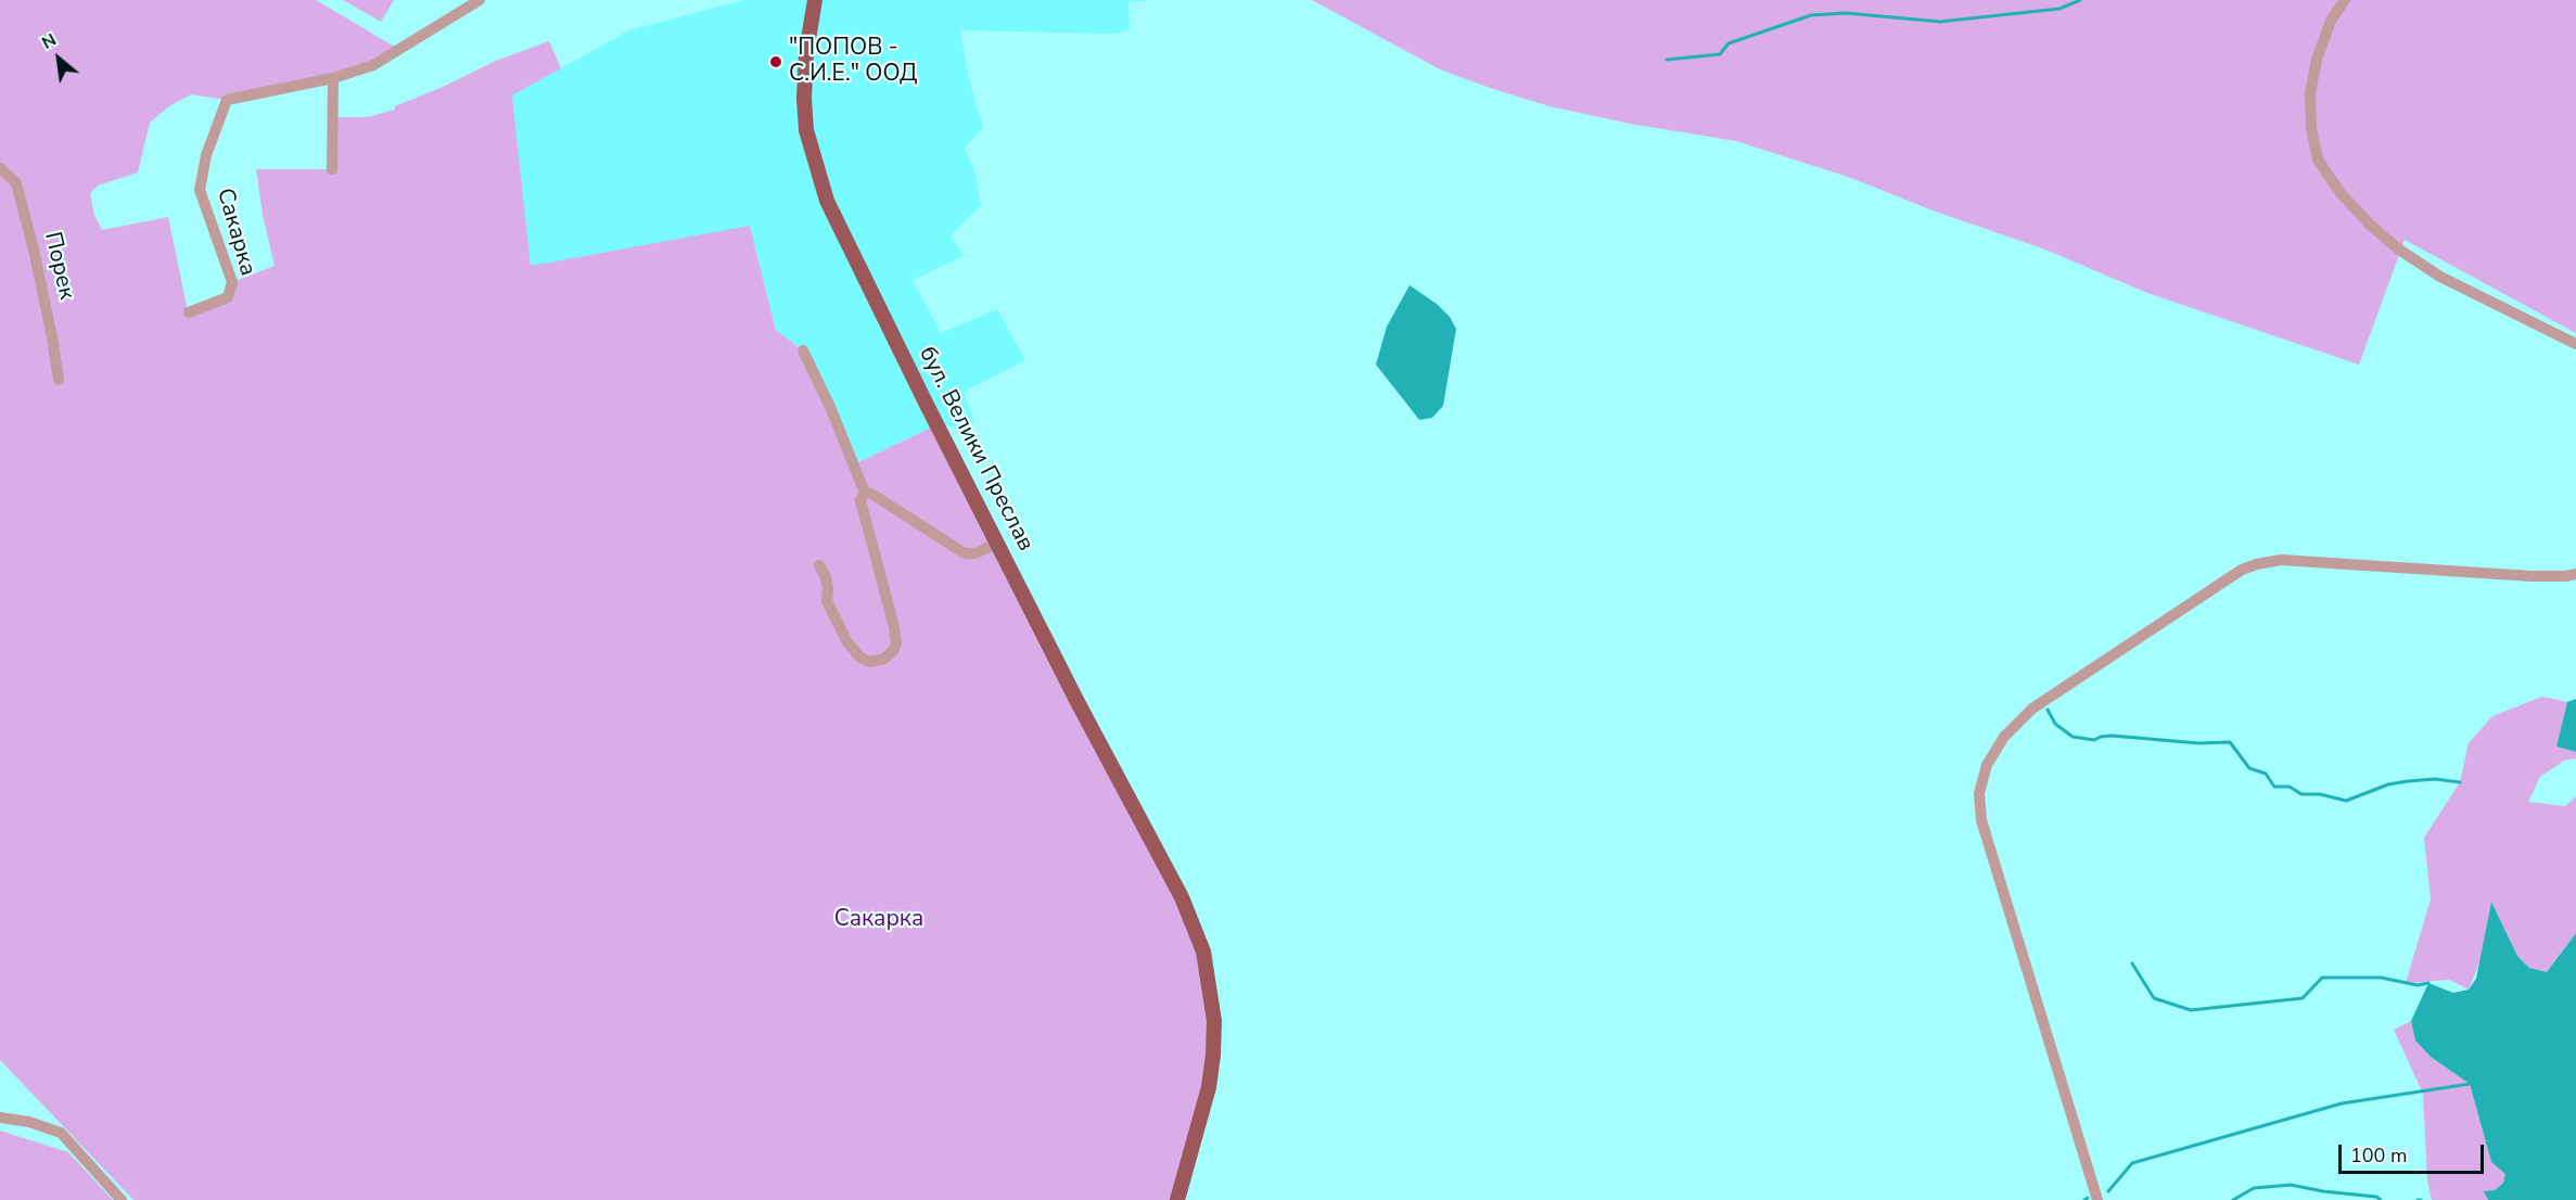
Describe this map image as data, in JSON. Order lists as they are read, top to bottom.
{
  "streets": {
    "main road": ["бул. Велики Преслав"],
    "street": ["Сакарка", "Порек"]
  },
  "parks": ["Сакарка"],
  "places": ["\"ПОПОВ - С.И.Е.\" ООД"],
  "scale_bar": "100 m",
  "north": "top left"
}
